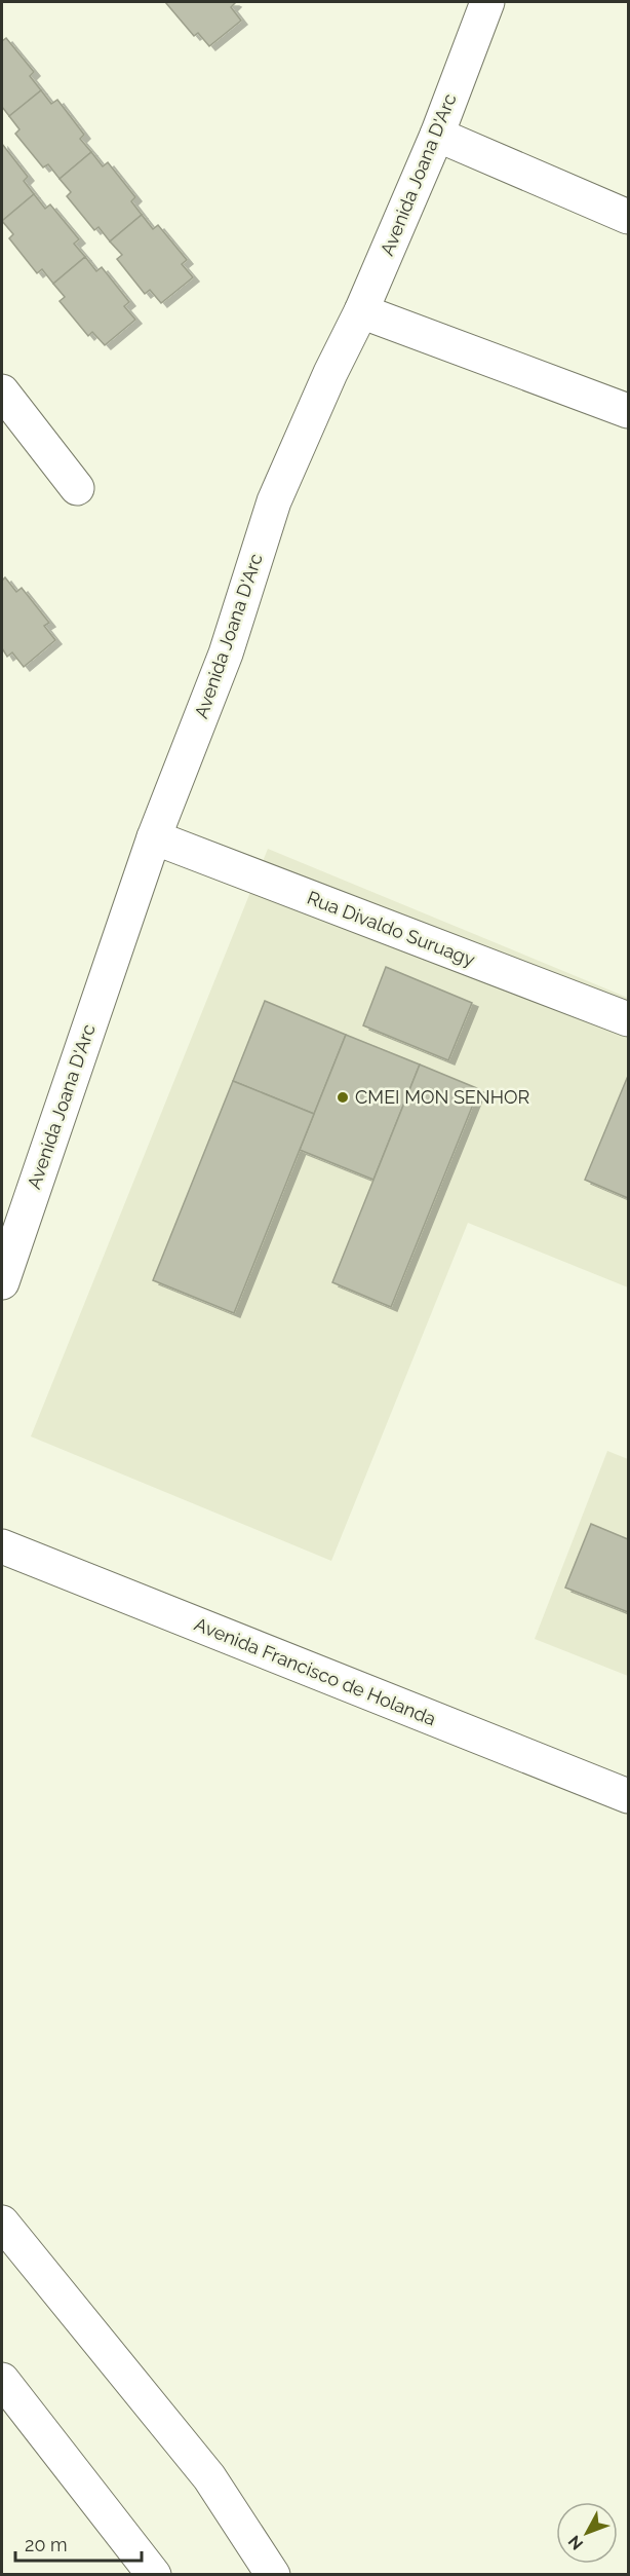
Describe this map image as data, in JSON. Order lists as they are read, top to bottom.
{
  "streets": {
    "street": ["Avenida Joana D'Arc", "Rua Divaldo Suruagy", "Avenida Francisco de Holanda"]
  },
  "crossings": [
    ["Avenida Joana D'Arc", "Rua Divaldo Suruagy"]
  ],
  "places": ["CMEI MON SENHOR"],
  "scale_bar": "20 m",
  "north": "bottom left"
}
